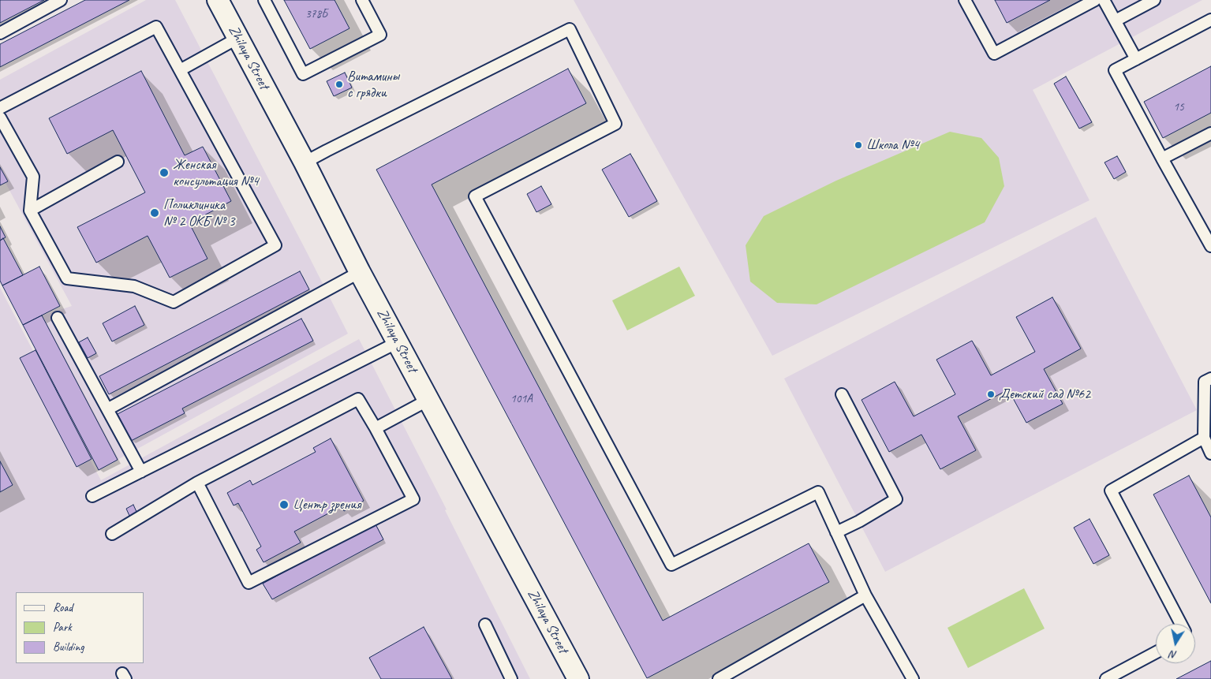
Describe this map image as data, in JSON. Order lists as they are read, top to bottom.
{
  "streets": {
    "street": ["Zhilaya Street"]
  },
  "places": [
    "Витамины с грядки",
    "Школа №4",
    "Женская консультация №4",
    "Поликлиника № 2 ОКБ № 3",
    "Детский сад №62",
    "Центр зрения"
  ],
  "house_numbers": ["378Б", "15", "101А"],
  "legend": ["Road", "Park", "Building"],
  "north": "bottom"
}
